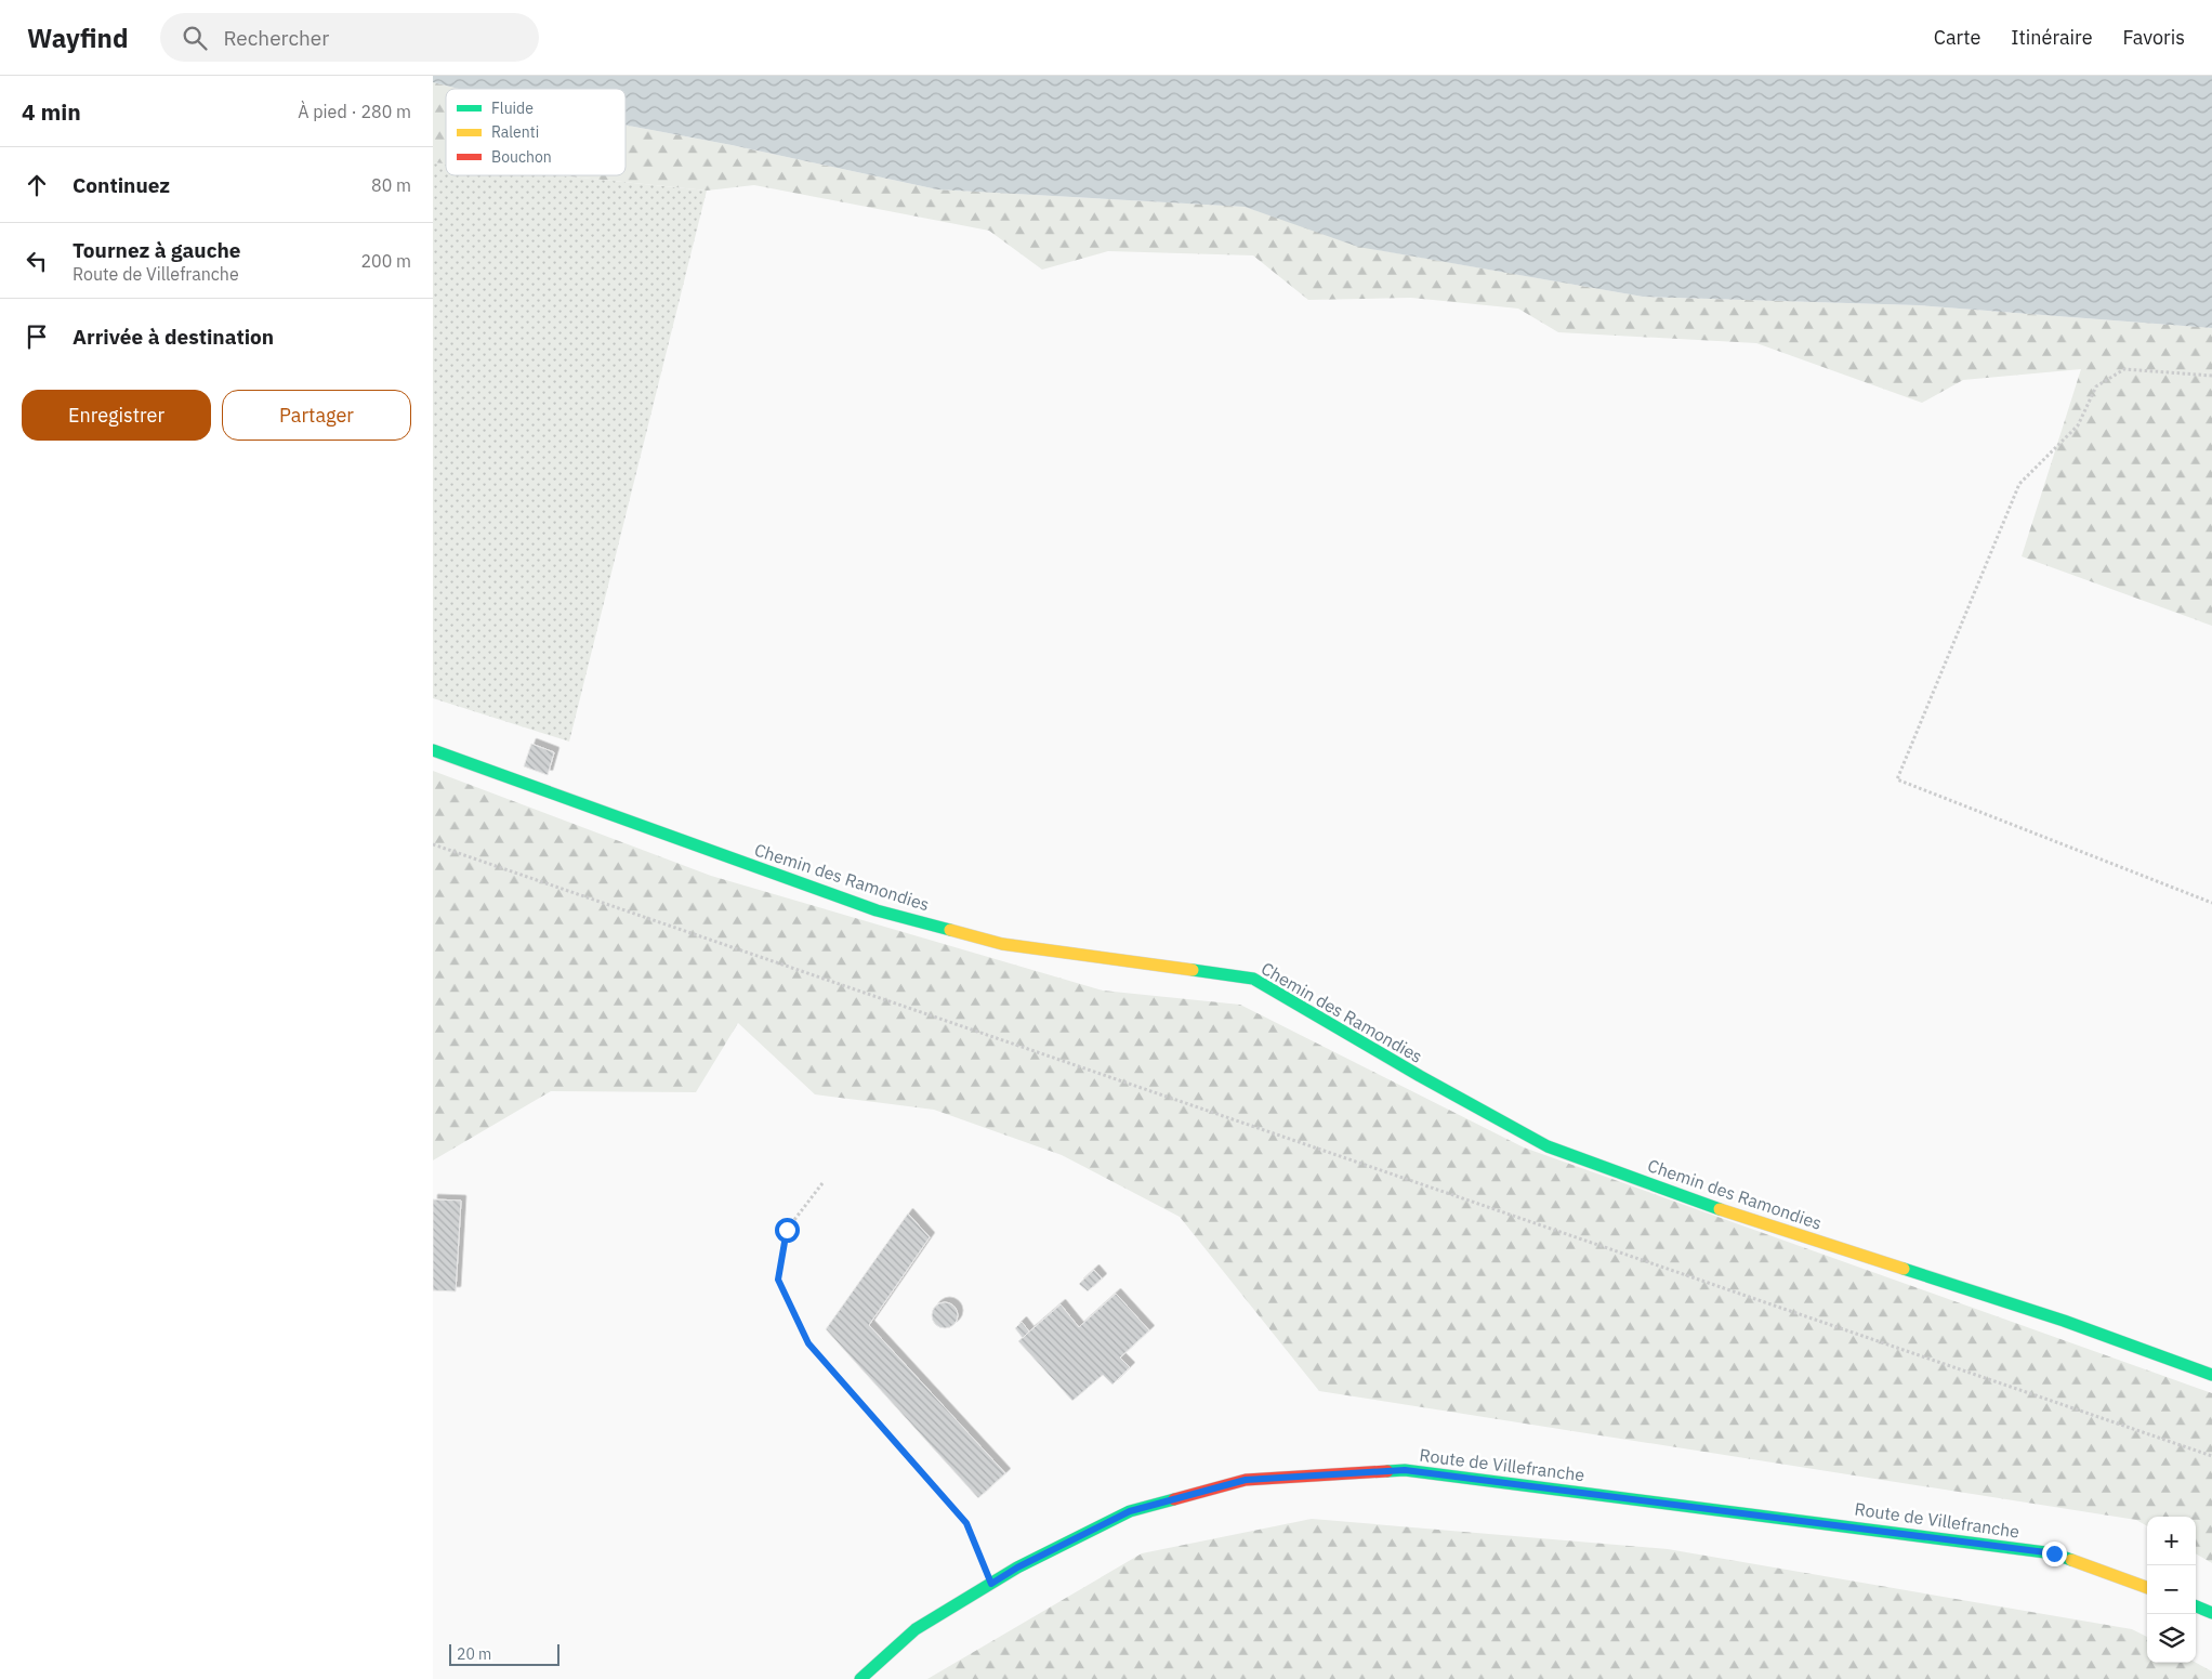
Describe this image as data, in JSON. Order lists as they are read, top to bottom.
{
  "streets": {
    "street": ["Chemin des Ramondies", "Route de Villefranche"]
  },
  "legend": ["Fluide", "Ralenti", "Bouchon"],
  "scale_bar": "20 m",
  "page": {
    "header": "Wayfind",
    "search": "Rechercher",
    "nav": ["Carte", "Itinéraire", "Favoris"],
    "heading": ["4 min", "À pied · 280 m"],
    "list": [
      ["Continuez", "80 m"],
      ["Tournez à gauche", "Route de Villefranche", "200 m"],
      "Arrivée à destination"
    ],
    "buttons": ["Enregistrer", "Partager"],
    "map_buttons": ["+", "−"],
    "scale": "20 m"
  }
}
